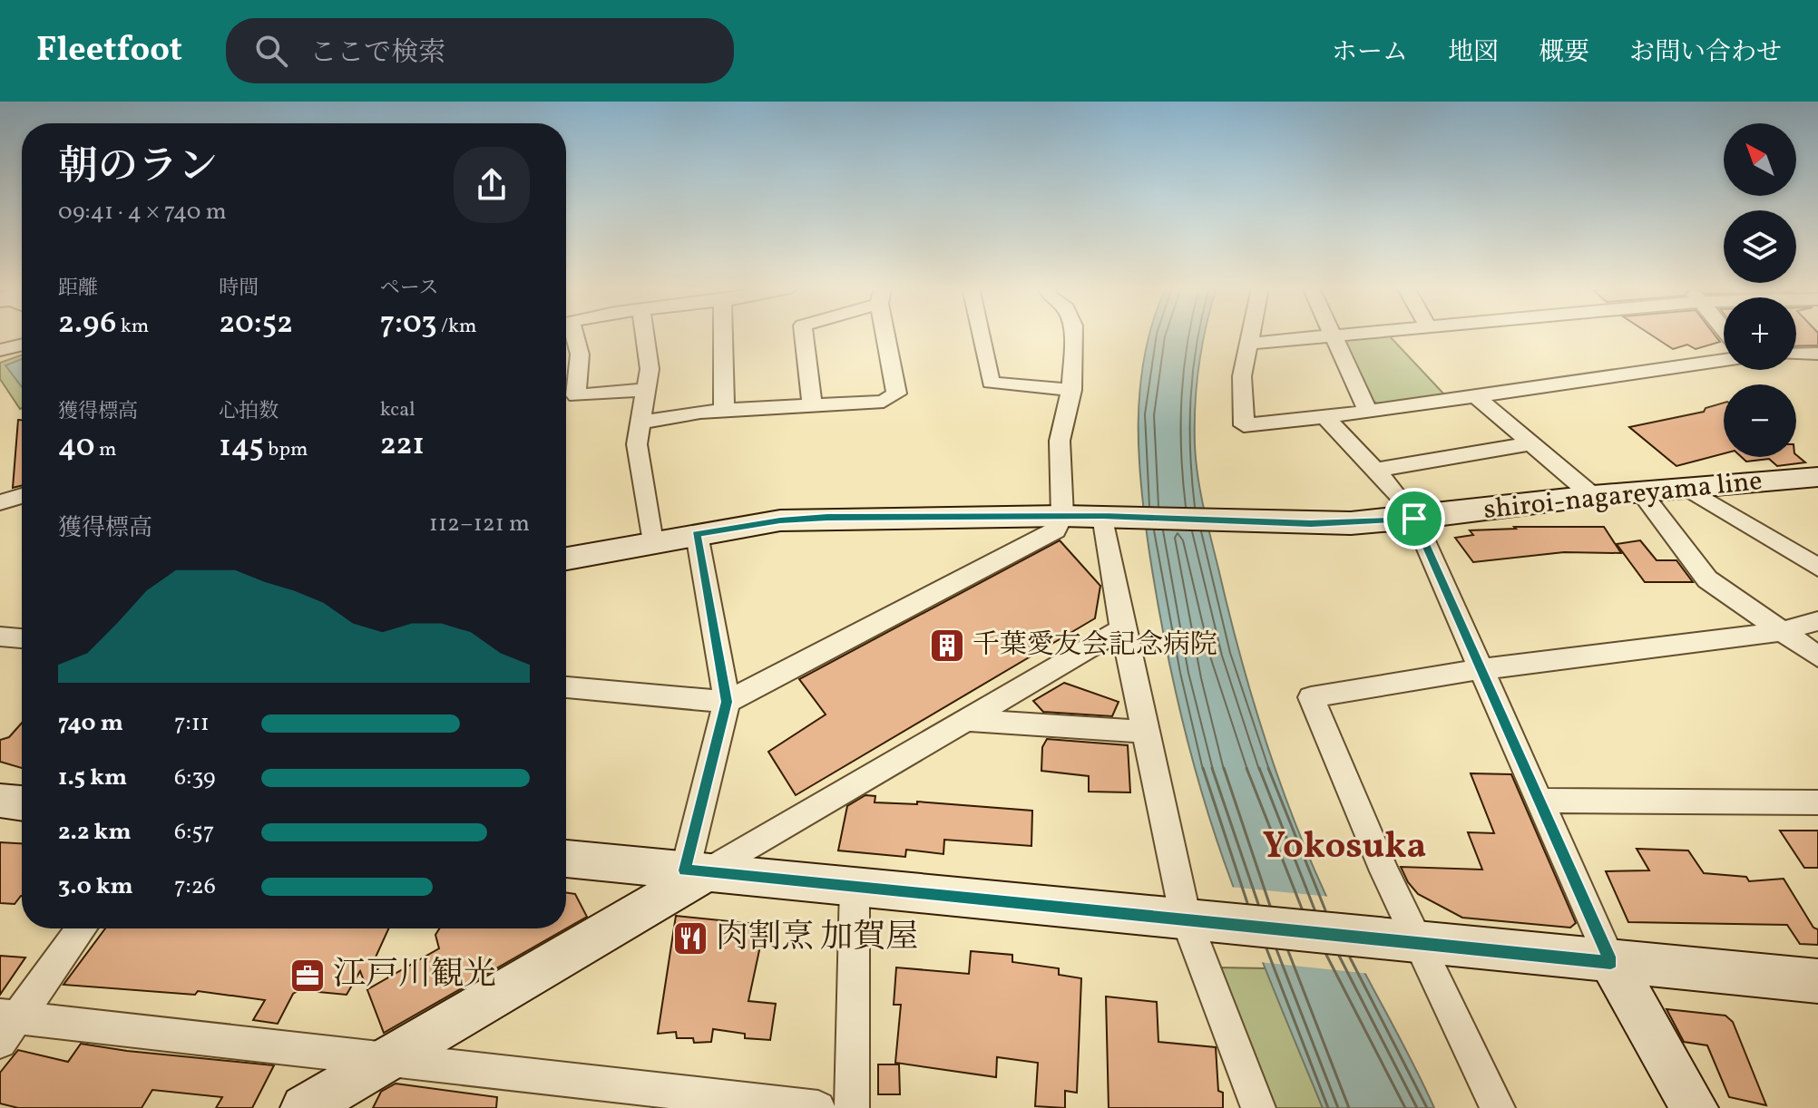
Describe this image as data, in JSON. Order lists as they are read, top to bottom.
{
  "streets": {
    "main road": ["shiroi-nagareyama line"]
  },
  "districts": ["Yokosuka"],
  "places": {
    "building": ["千葉愛友会記念病院"],
    "restaurant": ["肉割烹 加賀屋"],
    "office": ["江戸川観光"]
  },
  "north": "top left",
  "page": {
    "header": "Fleetfoot",
    "search": "ここで検索",
    "nav": [
      "ホーム",
      "地図",
      "概要",
      "お問い合わせ"
    ],
    "map_buttons": ["+", "−"],
    "heading": ["朝のラン", "09:41 · 4 × 740 m"],
    "stats": [
      ["距離", "2.96 km"],
      ["時間", "20:52"],
      ["ペース", "7:03 /km"],
      ["獲得標高", "40 m"],
      ["心拍数", "145 bpm"],
      ["kcal", "221"]
    ],
    "chart": ["獲得標高", "112–121 m"],
    "list": [
      {
        "name": "740 m",
        "note": "7:11"
      },
      {
        "name": "1.5 km",
        "note": "6:39"
      },
      {
        "name": "2.2 km",
        "note": "6:57"
      },
      {
        "name": "3.0 km",
        "note": "7:26"
      }
    ]
  }
}
